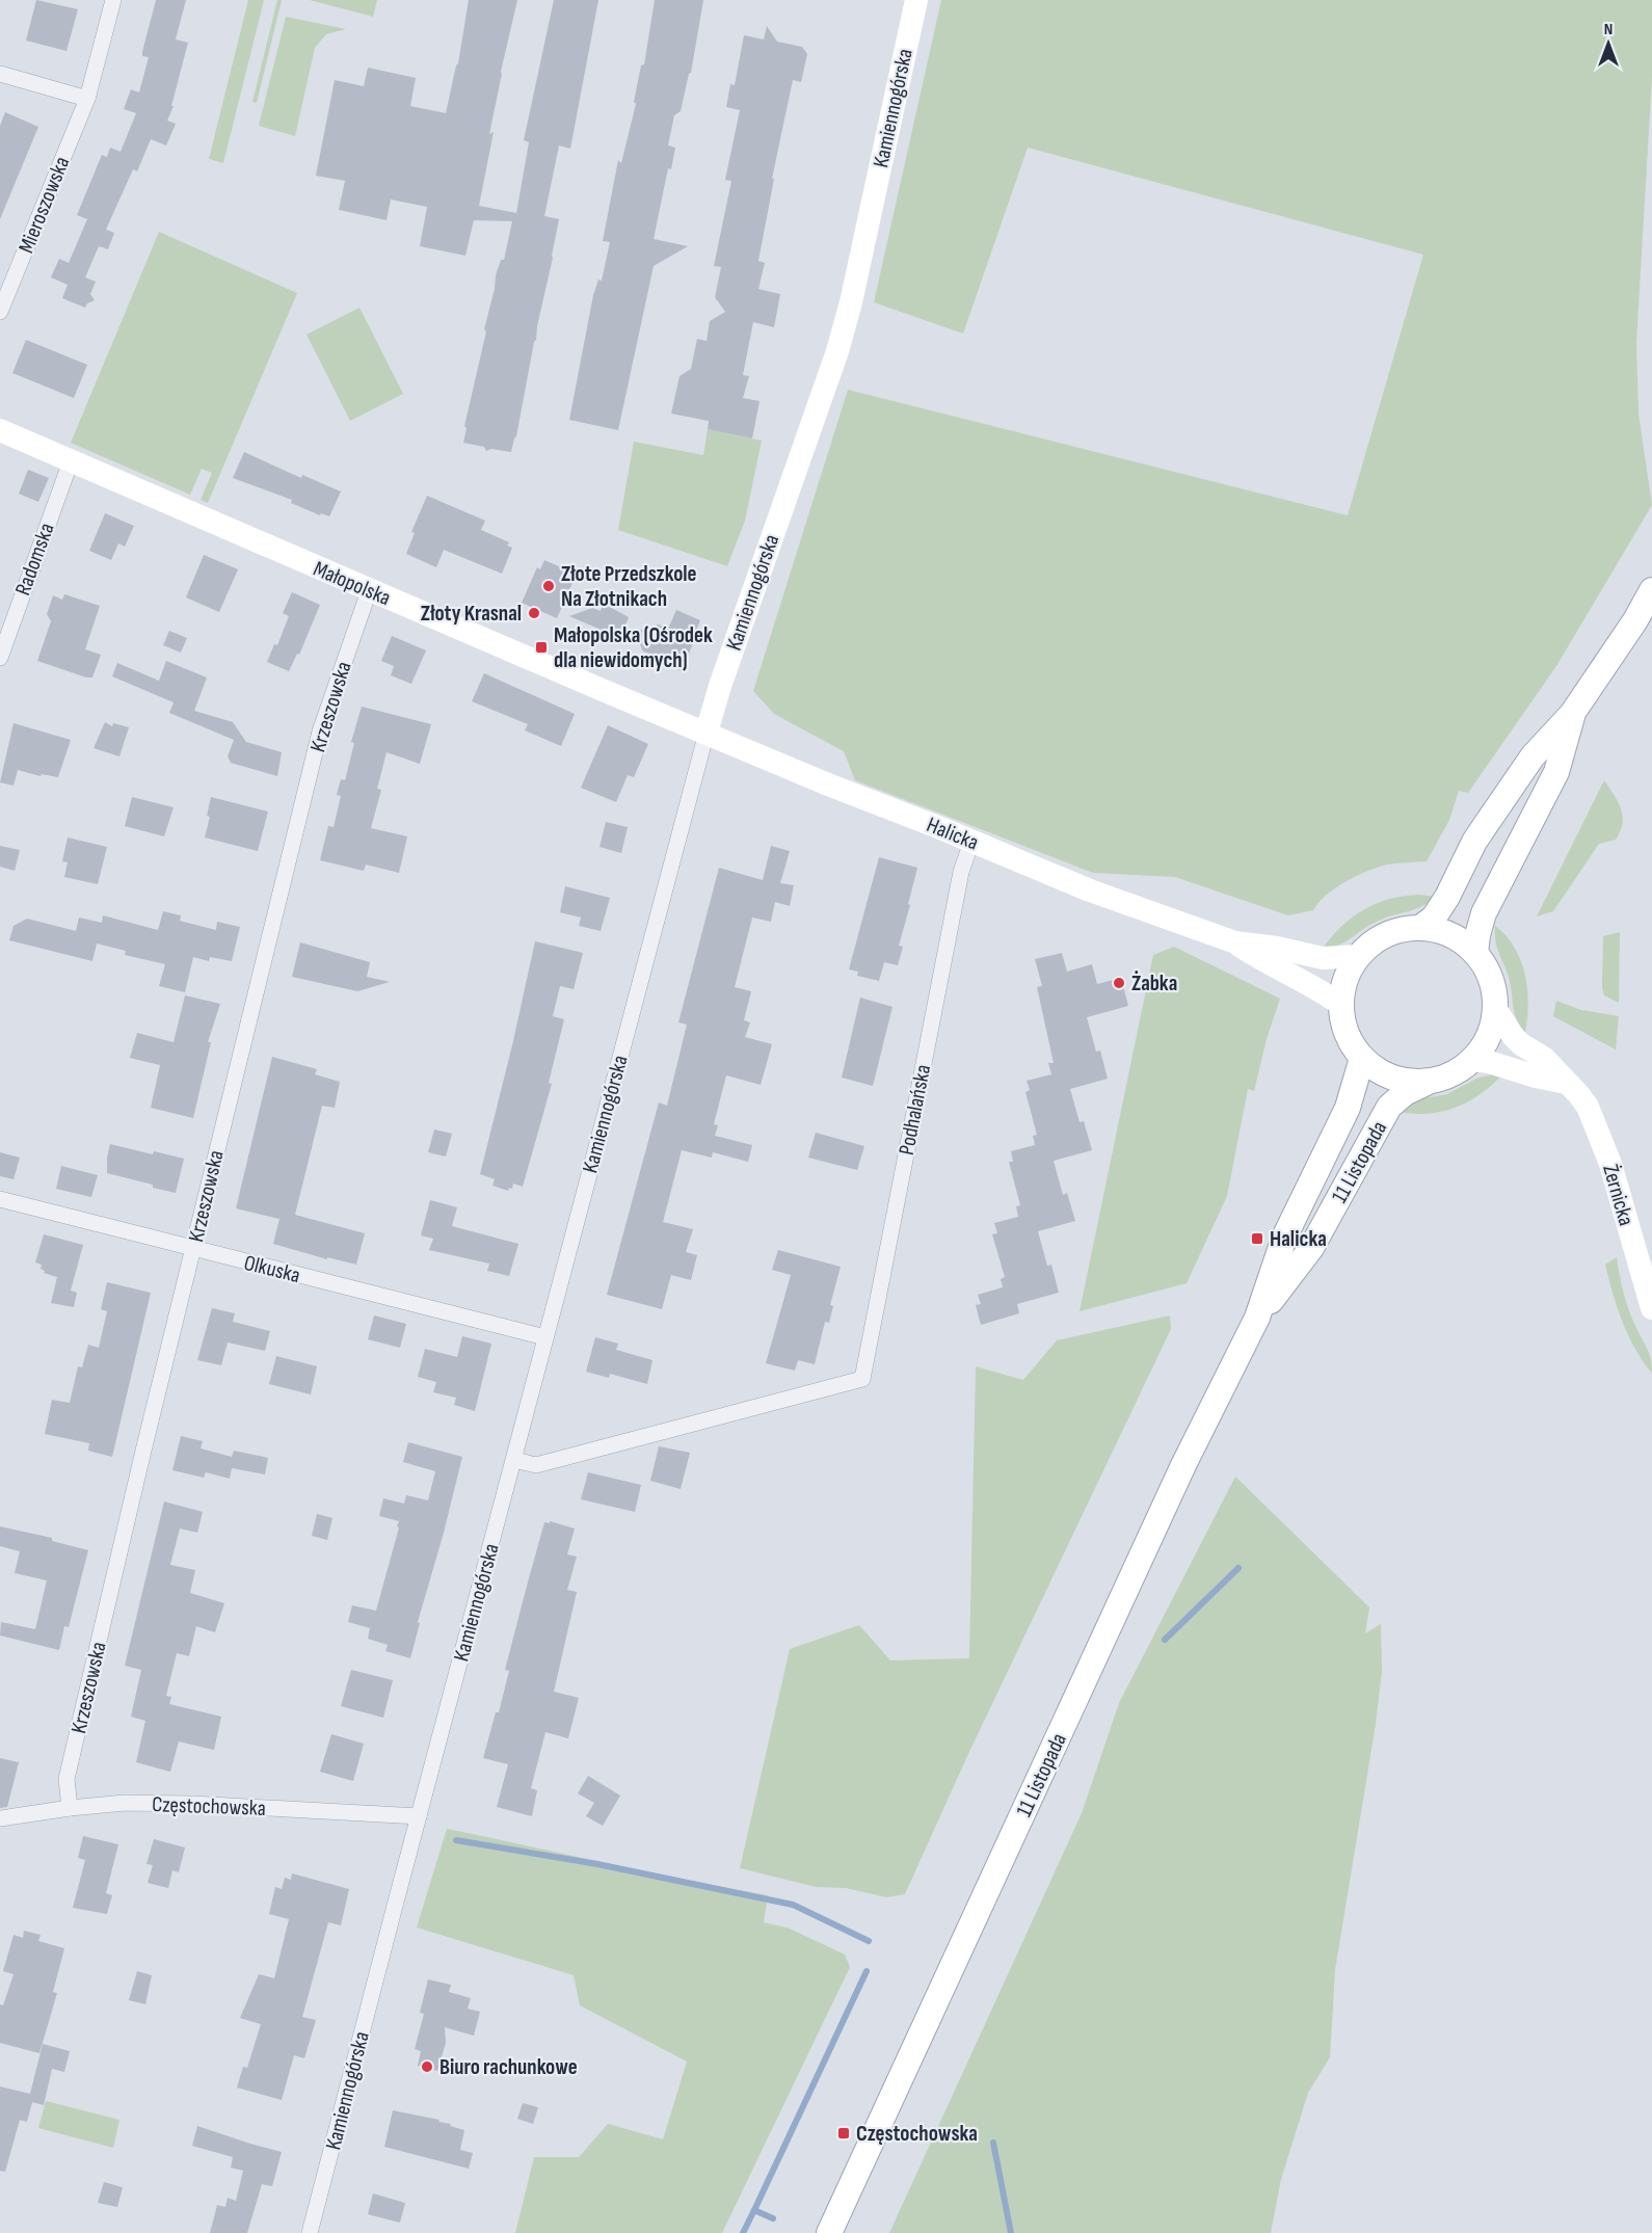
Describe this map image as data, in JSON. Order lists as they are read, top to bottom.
{
  "streets": {
    "main road": ["11 Listopada"],
    "street": [
      "Kamiennogórska",
      "Mieroszowska",
      "Radomska",
      "Małopolska",
      "Krzeszowska",
      "Halicka",
      "Podhalańska",
      "Żernicka",
      "Olkuska",
      "Częstochowska"
    ]
  },
  "crossings": [
    ["Kamiennogórska", "Małopolska"],
    ["Kamiennogórska", "Halicka"],
    ["Kamiennogórska", "Podhalańska"],
    ["Kamiennogórska", "Olkuska"],
    ["Kamiennogórska", "Częstochowska"],
    ["Radomska", "Małopolska"],
    ["Małopolska", "Krzeszowska"],
    ["Małopolska", "Halicka"],
    ["Krzeszowska", "Olkuska"],
    ["Krzeszowska", "Częstochowska"],
    ["Halicka", "Podhalańska"],
    ["Halicka", "11 Listopada"]
  ],
  "places": {
    "other": [
      "Złote Przedszkole Na Złotnikach",
      "Złoty Krasnal",
      "Żabka",
      "Biuro rachunkowe"
    ],
    "transit": ["Małopolska (Ośrodek dla niewidomych)", "Halicka", "Częstochowska"]
  },
  "north": "top"
}
